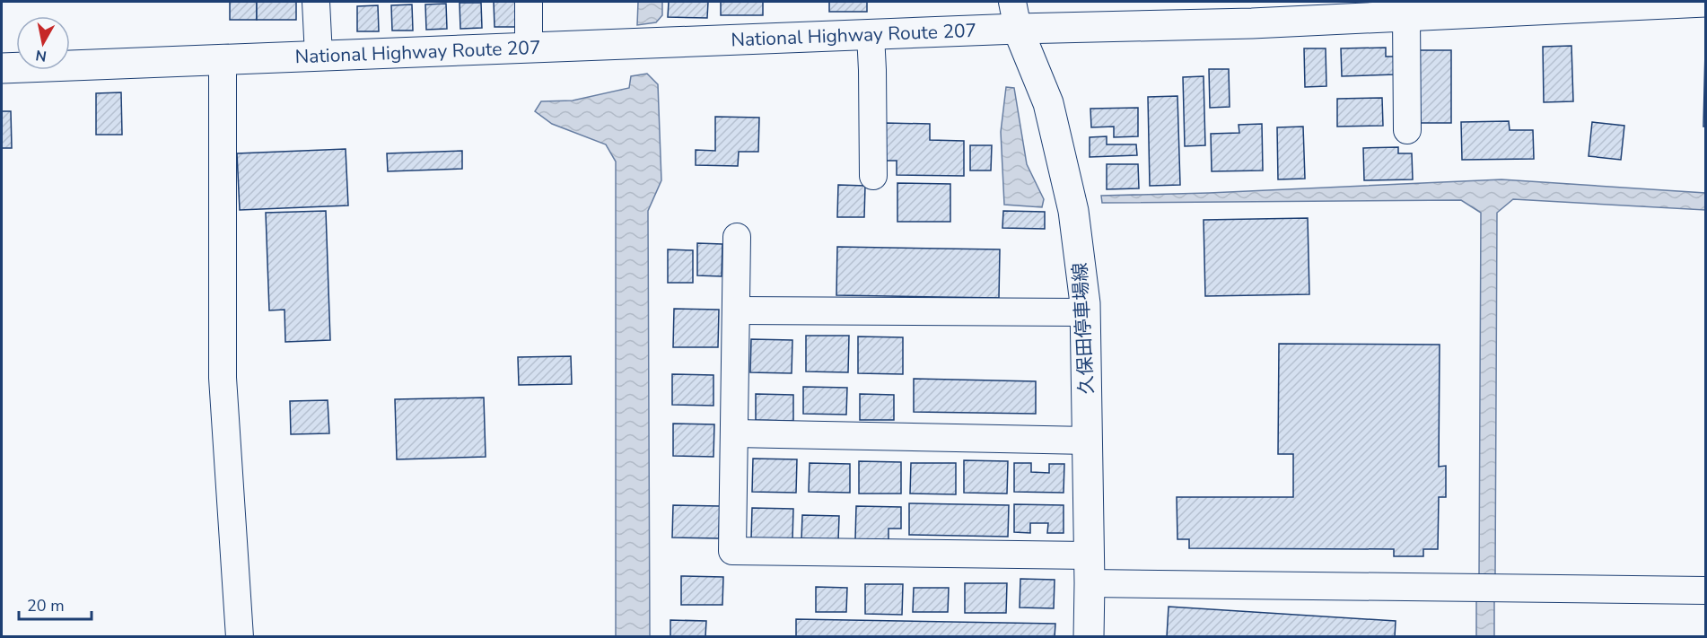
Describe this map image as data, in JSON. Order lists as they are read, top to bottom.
{
  "streets": {
    "main road": ["National Highway Route 207", "久保田停車場線"]
  },
  "crossings": [
    ["National Highway Route 207", "久保田停車場線"]
  ],
  "scale_bar": "20 m",
  "north": "bottom"
}
